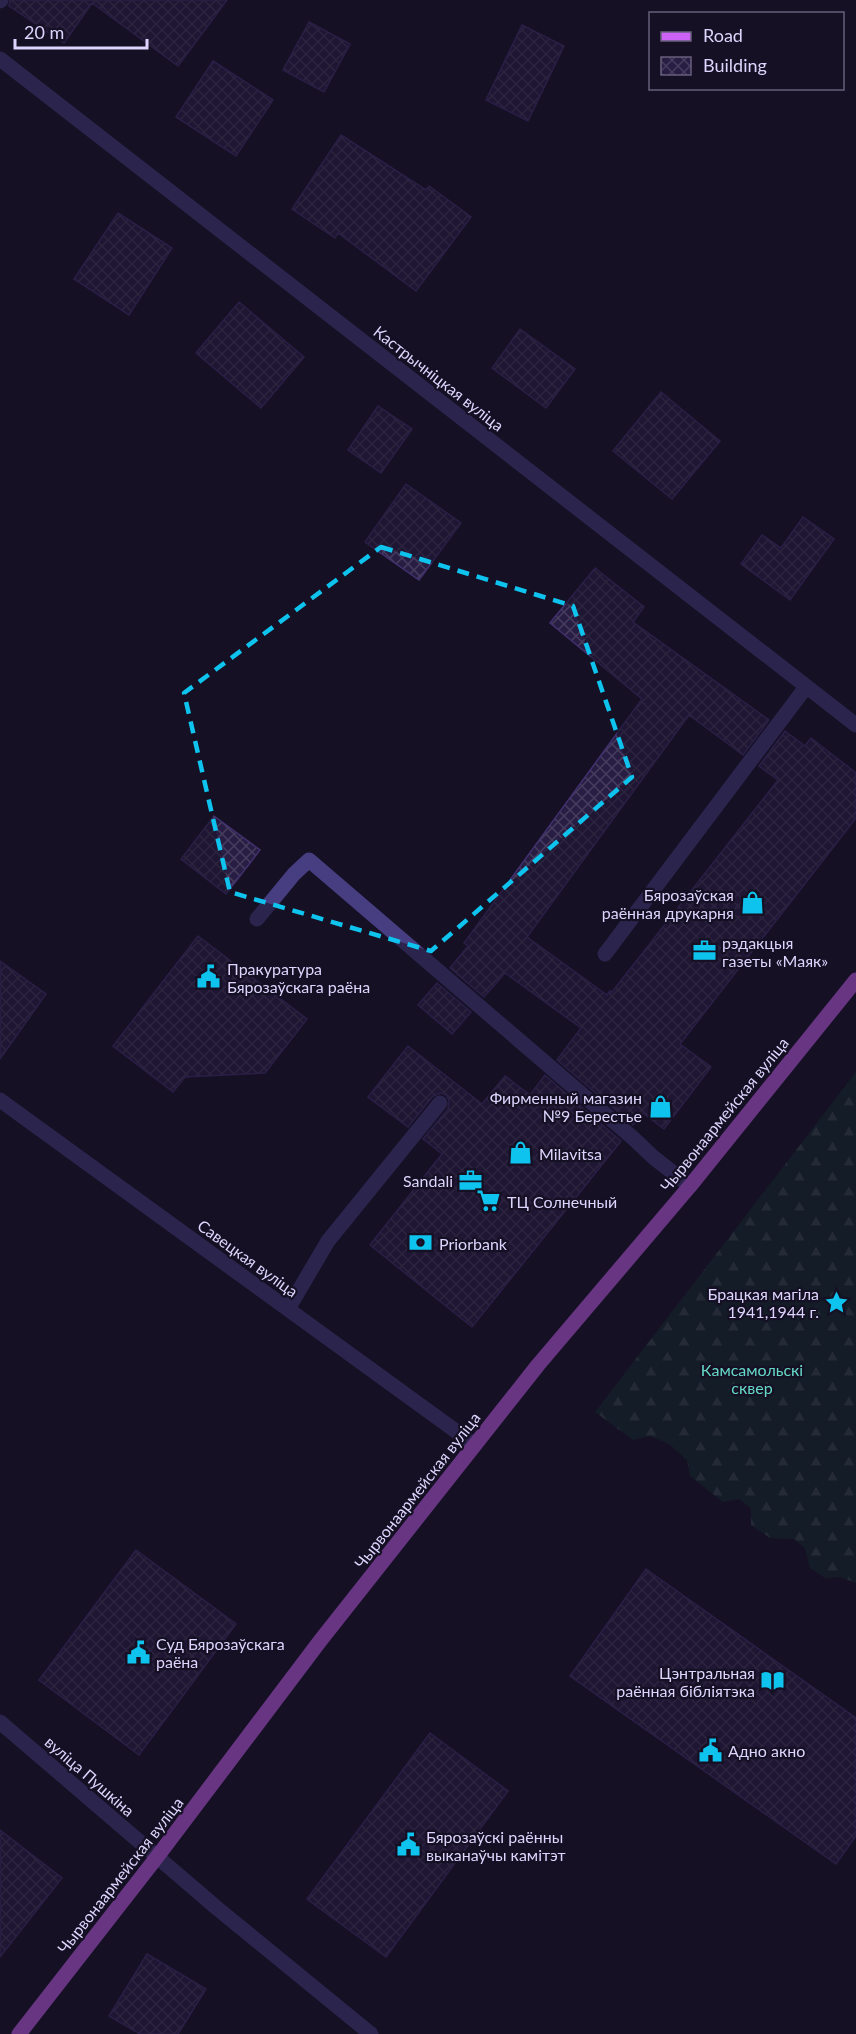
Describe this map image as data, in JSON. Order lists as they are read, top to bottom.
{
  "streets": {
    "main road": ["Чырвонаармейская вуліца"],
    "street": ["Кастрычніцкая вуліца", "Савецкая вуліца", "вуліца Пушкіна"]
  },
  "crossings": [
    ["Чырвонаармейская вуліца", "Савецкая вуліца"],
    ["Чырвонаармейская вуліца", "вуліца Пушкіна"]
  ],
  "parks": ["Камсамольскі сквер"],
  "places": {
    "shop": ["Бярозаўская раённая друкарня", "Фирменный магазин №9 Берестье", "Milavitsa"],
    "office": ["рэдакцыя газеты «Маяк»", "Sandali"],
    "public building": [
      "Пракуратура Бярозаўскага раёна",
      "Суд Бярозаўскага раёна",
      "Адно акно",
      "Бярозаўскі раённы выканаўчы камітэт"
    ],
    "supermarket": ["ТЦ Солнечный"],
    "bank": ["Priorbank"],
    "place": ["Брацкая магіла 1941,1944 г."],
    "library": ["Цэнтральная раённая бібліятэка"]
  },
  "legend": ["Road", "Building"],
  "scale_bar": "20 m"
}
